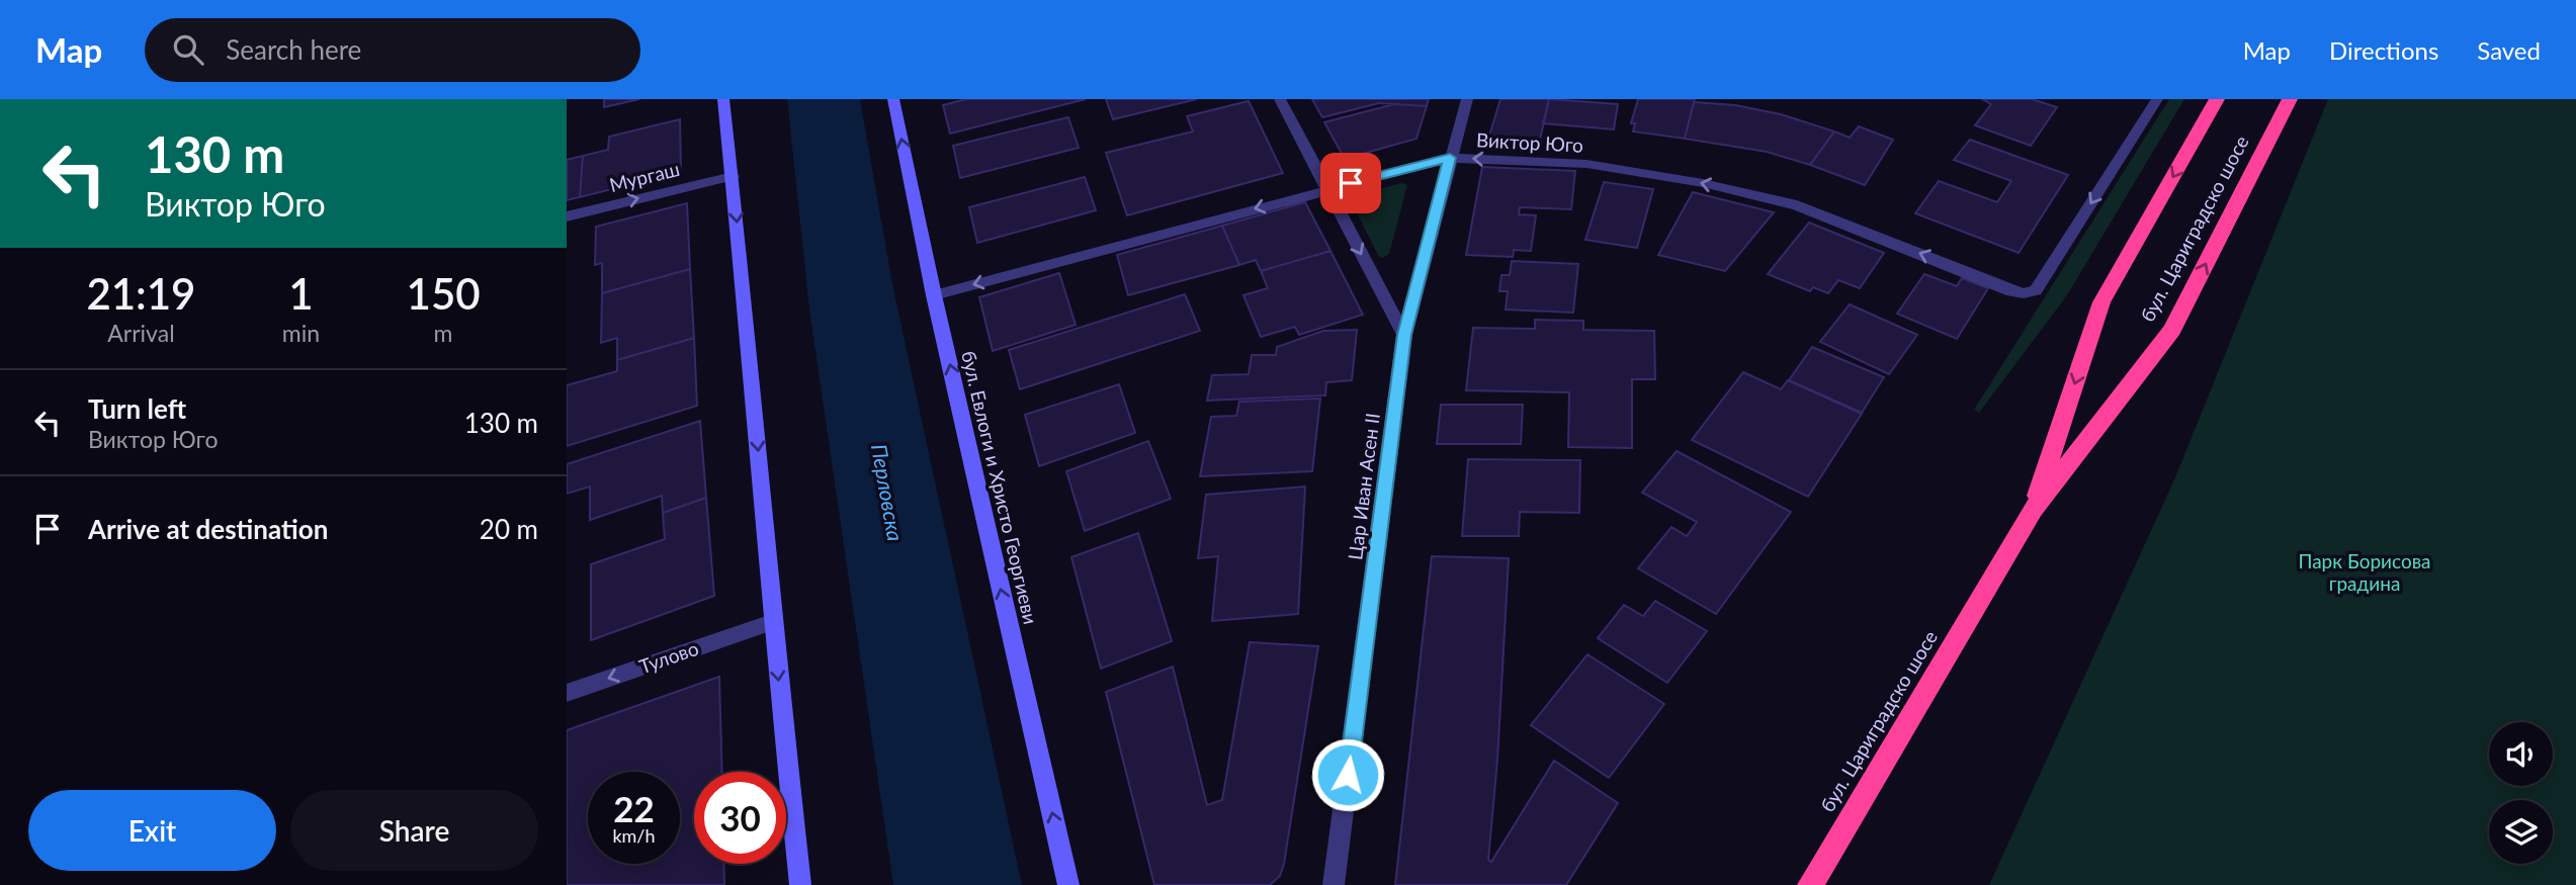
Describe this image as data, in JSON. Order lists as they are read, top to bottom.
{
  "streets": {
    "highway": ["бул. Цариградско шосе"],
    "main road": ["бул. Евлоги и Христо Георгиеви"],
    "street": [
      "Виктор Юго",
      "Мургаш",
      "Цар Иван Асен II",
      "Тулово"
    ]
  },
  "crossings": [
    ["Виктор Юго", "Цар Иван Асен II"],
    ["Виктор Юго", "бул. Евлоги и Христо Георгиеви"]
  ],
  "one_way": [
    "Виктор Юго",
    "Мургаш",
    "бул. Евлоги и Христо Георгиеви",
    "Тулово"
  ],
  "water": ["Перловска"],
  "parks": ["Парк Борисова градина"],
  "page": {
    "header": "Map",
    "search": "Search here",
    "nav": ["Map", "Directions", "Saved"],
    "turn": ["130 m", "Виктор Юго"],
    "eta": [
      "21:19",
      "Arrival",
      "1",
      "min",
      "150",
      "m"
    ],
    "list": [
      {
        "name": "Turn left",
        "note": "Виктор Юго",
        "value": "130 m"
      },
      {
        "name": "Arrive at destination",
        "value": "20 m"
      }
    ],
    "speed": "22 km/h",
    "limit": "30",
    "buttons": ["Exit", "Share"]
  }
}
